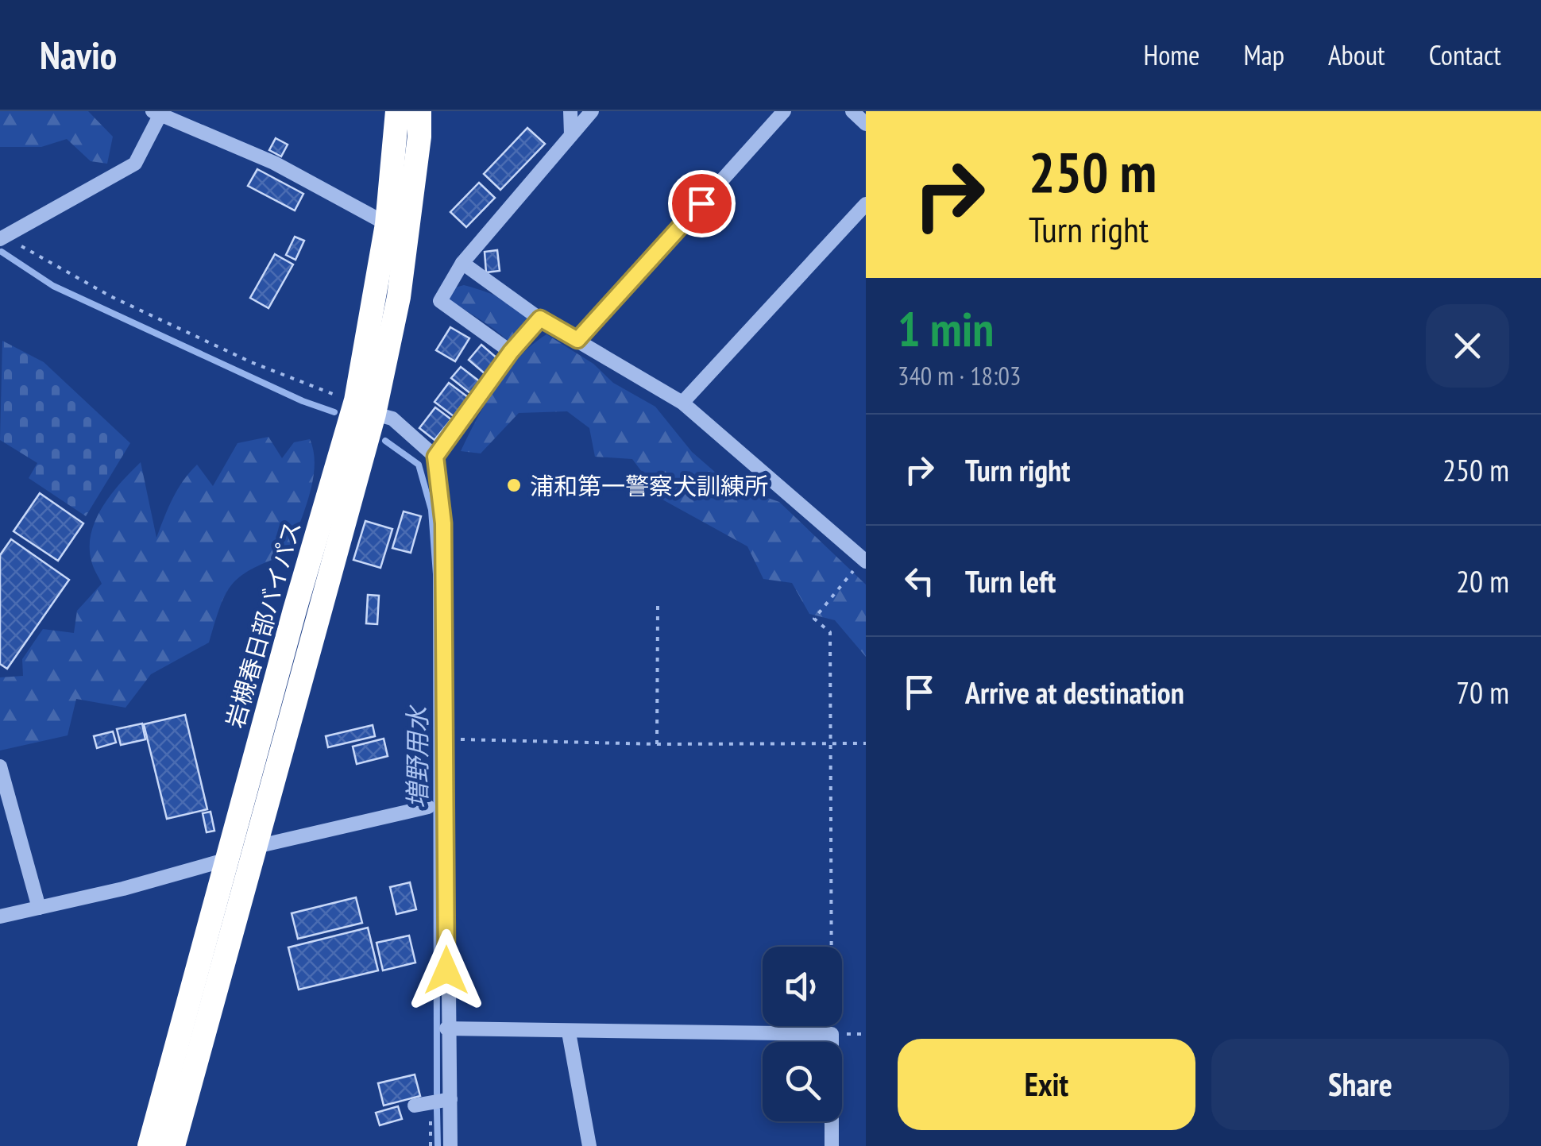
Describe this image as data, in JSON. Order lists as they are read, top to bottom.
{
  "streets": {
    "highway": ["岩槻春日部バイパス"]
  },
  "water": ["増野用水"],
  "places": ["浦和第一警察犬訓練所"],
  "page": {
    "header": "Navio",
    "nav": [
      "Home",
      "Map",
      "About",
      "Contact"
    ],
    "turn": ["250 m", "Turn right"],
    "heading": ["1 min", "340 m · 18:03"],
    "list": [
      {
        "name": "Turn right",
        "value": "250 m"
      },
      {
        "name": "Turn left",
        "value": "20 m"
      },
      {
        "name": "Arrive at destination",
        "value": "70 m"
      }
    ],
    "buttons": ["Exit", "Share"]
  }
}
